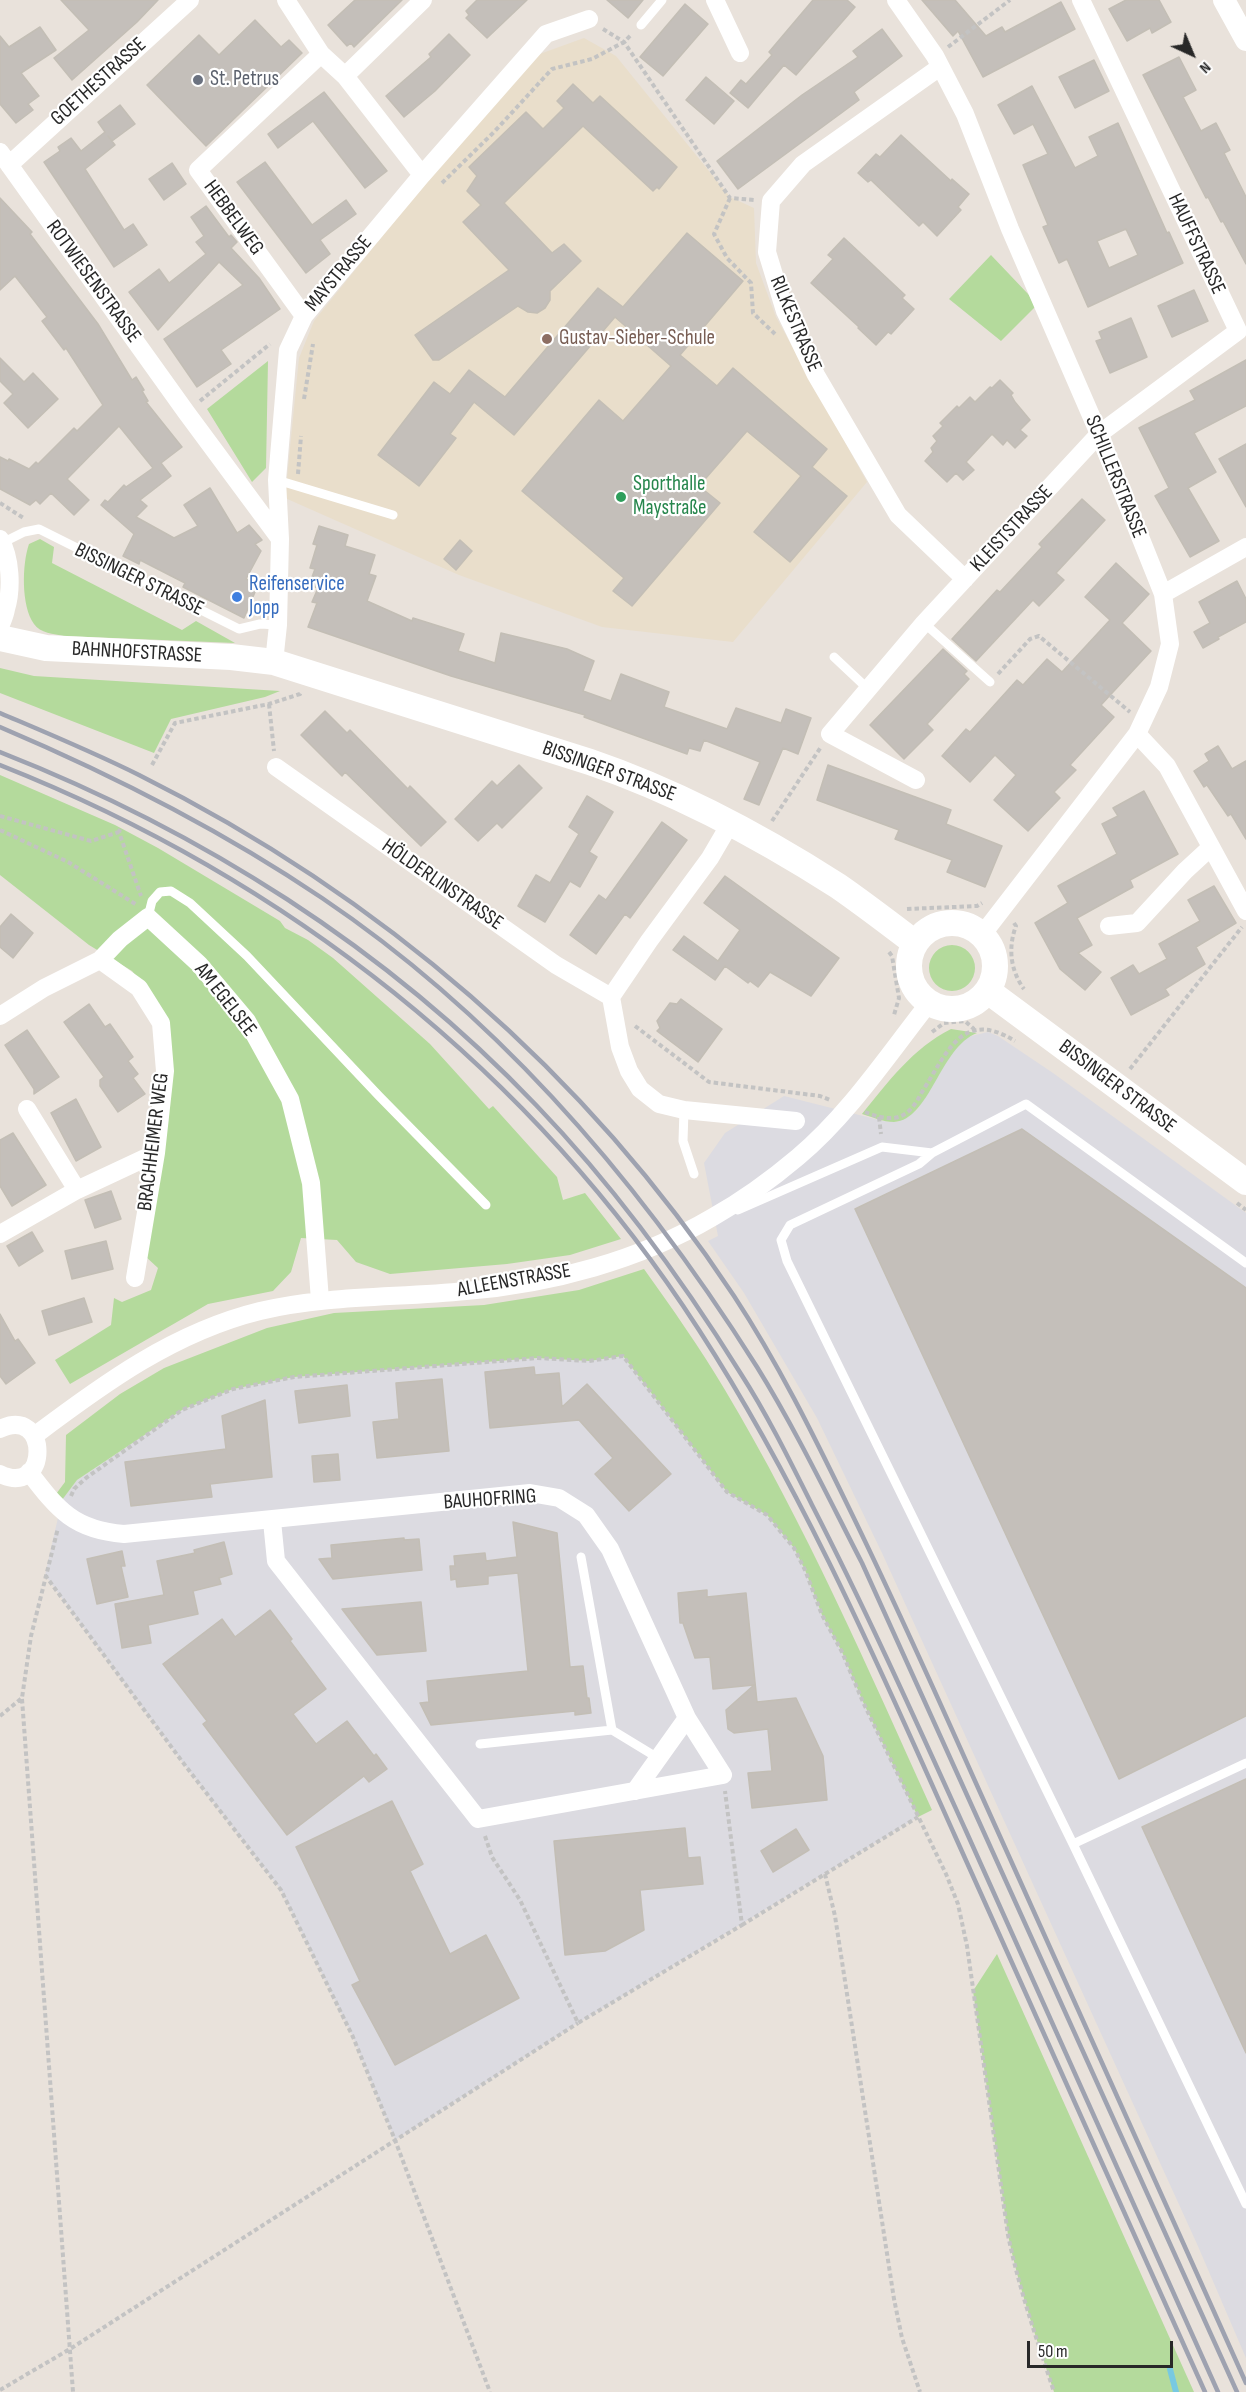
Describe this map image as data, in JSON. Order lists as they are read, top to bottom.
{
  "streets": {
    "main road": ["BISSINGER STRASSE", "BAHNHOFSTRASSE"],
    "street": [
      "GOETHESTRASSE",
      "HEBBELWEG",
      "HAUFFSTRASSE",
      "MAYSTRASSE",
      "ROTWIESENSTRASSE",
      "RILKESTRASSE",
      "SCHILLERSTRASSE",
      "KLEISTSTRASSE",
      "HÖLDERLINSTRASSE",
      "AM EGELSEE",
      "BRACHHEIMER WEG",
      "ALLEENSTRASSE",
      "BAUHOFRING"
    ]
  },
  "crossings": [
    ["GOETHESTRASSE", "ROTWIESENSTRASSE"],
    ["HEBBELWEG", "MAYSTRASSE"],
    ["HAUFFSTRASSE", "SCHILLERSTRASSE"],
    ["HAUFFSTRASSE", "KLEISTSTRASSE"],
    ["MAYSTRASSE", "ROTWIESENSTRASSE"],
    ["MAYSTRASSE", "BISSINGER STRASSE"],
    ["MAYSTRASSE", "BAHNHOFSTRASSE"],
    ["RILKESTRASSE", "KLEISTSTRASSE"],
    ["SCHILLERSTRASSE", "KLEISTSTRASSE"],
    ["SCHILLERSTRASSE", "BISSINGER STRASSE"],
    ["SCHILLERSTRASSE", "ALLEENSTRASSE"],
    ["BISSINGER STRASSE", "BAHNHOFSTRASSE"],
    ["BISSINGER STRASSE", "ALLEENSTRASSE"],
    ["AM EGELSEE", "ALLEENSTRASSE"]
  ],
  "places": [
    "St. Petrus",
    "Gustav-Sieber-Schule",
    "Sporthalle Maystraße",
    "Reifenservice Jopp"
  ],
  "scale_bar": "50 m",
  "north": "bottom right"
}
